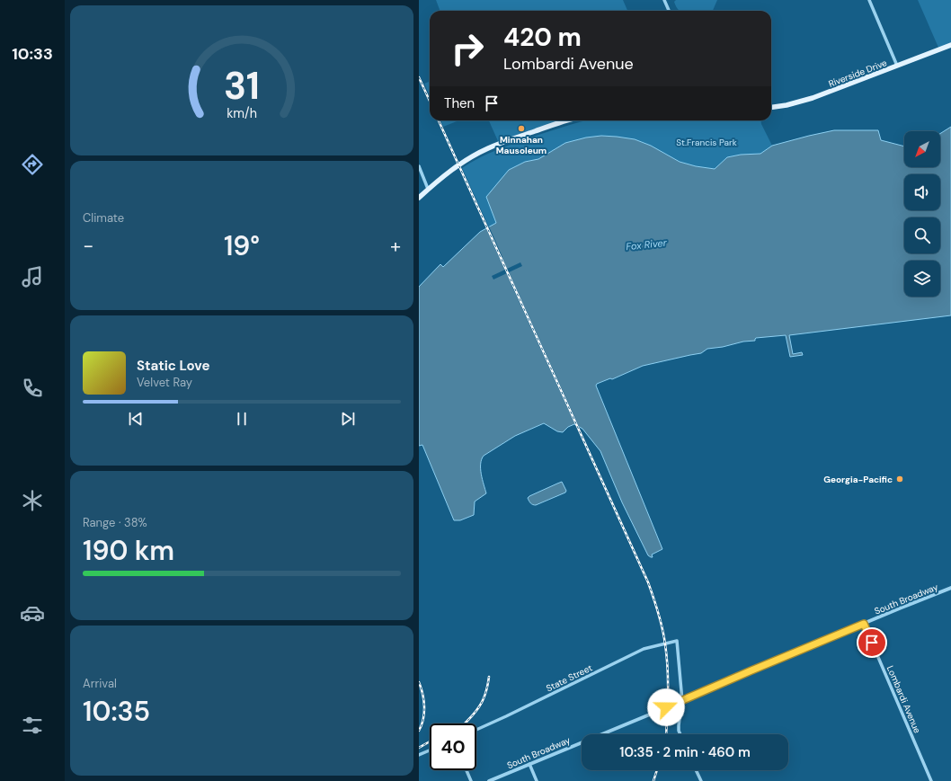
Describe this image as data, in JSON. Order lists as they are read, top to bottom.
{
  "streets": {
    "main road": ["Riverside Drive"],
    "street": ["South Broadway", "State Street", "Lombardi Avenue"]
  },
  "crossings": [
    ["South Broadway", "State Street"],
    ["South Broadway", "Lombardi Avenue"]
  ],
  "water": ["Fox River"],
  "parks": ["St.Francis Park"],
  "places": ["Minnahan Mausoleum", "Georgia-Pacific"],
  "north": "bottom left",
  "page": {
    "tabs": "10:33",
    "turn": ["420 m", "Lombardi Avenue"],
    "then": "Then",
    "tile": [
      "Climate",
      ["Range · 38%", "190 km"],
      ["Arrival", "10:35"]
    ],
    "heat": ["−", "19°", "+"],
    "song": ["Static Love", "Velvet Ray"],
    "limit": "40",
    "trip": "10:35 · 2 min · 460 m",
    "gauge": ["31", "km/h"]
  }
}
